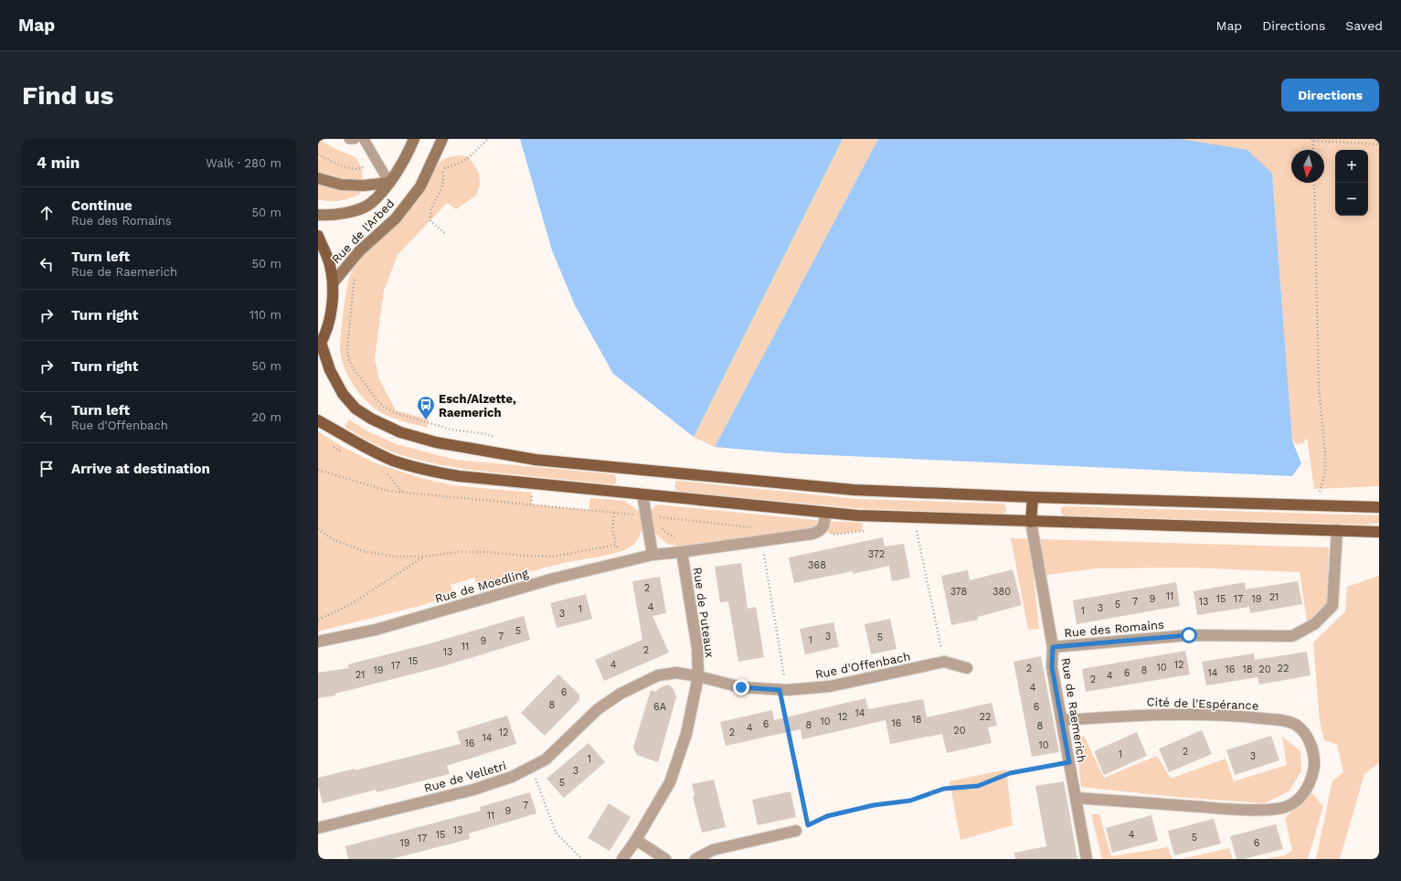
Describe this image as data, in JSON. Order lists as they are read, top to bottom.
{
  "streets": {
    "main road": ["Rue de l'Arbed"],
    "street": [
      "Rue de Moedling",
      "Rue de Puteaux",
      "Rue des Romains",
      "Rue d'Offenbach",
      "Cité de l'Espérance",
      "Rue de Raemerich",
      "Rue de Velletri"
    ]
  },
  "crossings": [
    ["Rue de Puteaux", "Rue d'Offenbach"],
    ["Rue de Puteaux", "Rue de Velletri"],
    ["Rue des Romains", "Rue de Raemerich"],
    ["Rue d'Offenbach", "Rue de Velletri"],
    ["Cité de l'Espérance", "Rue de Raemerich"]
  ],
  "places": {
    "bus stop": ["Esch/Alzette, Raemerich"]
  },
  "house_numbers": [
    "372",
    "368",
    "2",
    "378",
    "380",
    "11",
    "21",
    "9",
    "15",
    "17",
    "19",
    "7",
    "13",
    "5",
    "4",
    "3",
    "1",
    "1",
    "3",
    "5",
    "7",
    "3",
    "5",
    "1",
    "9",
    "11",
    "2",
    "13",
    "15",
    "4",
    "12",
    "17",
    "10",
    "2",
    "22",
    "16",
    "18",
    "20",
    "19",
    "8",
    "6",
    "14",
    "21",
    "4",
    "2",
    "4",
    "6",
    "8",
    "6A",
    "6",
    "14",
    "12",
    "22",
    "18",
    "10",
    "16",
    "6",
    "8",
    "8",
    "4",
    "20",
    "12",
    "2",
    "14",
    "16",
    "10",
    "2",
    "1",
    "3",
    "1",
    "3",
    "5",
    "7",
    "9",
    "11",
    "13",
    "15",
    "4",
    "5",
    "17",
    "19",
    "6"
  ],
  "north": "bottom",
  "page": {
    "header": "Map",
    "nav": ["Map", "Directions", "Saved"],
    "buttons": "Directions",
    "title": "Find us",
    "heading": ["4 min", "Walk · 280 m"],
    "map_buttons": ["+", "−"],
    "list": [
      ["Continue", "Rue des Romains", "50 m"],
      ["Turn left", "Rue de Raemerich", "50 m"],
      ["Turn right", "110 m"],
      ["Turn right", "50 m"],
      ["Turn left", "Rue d'Offenbach", "20 m"],
      "Arrive at destination"
    ]
  }
}
